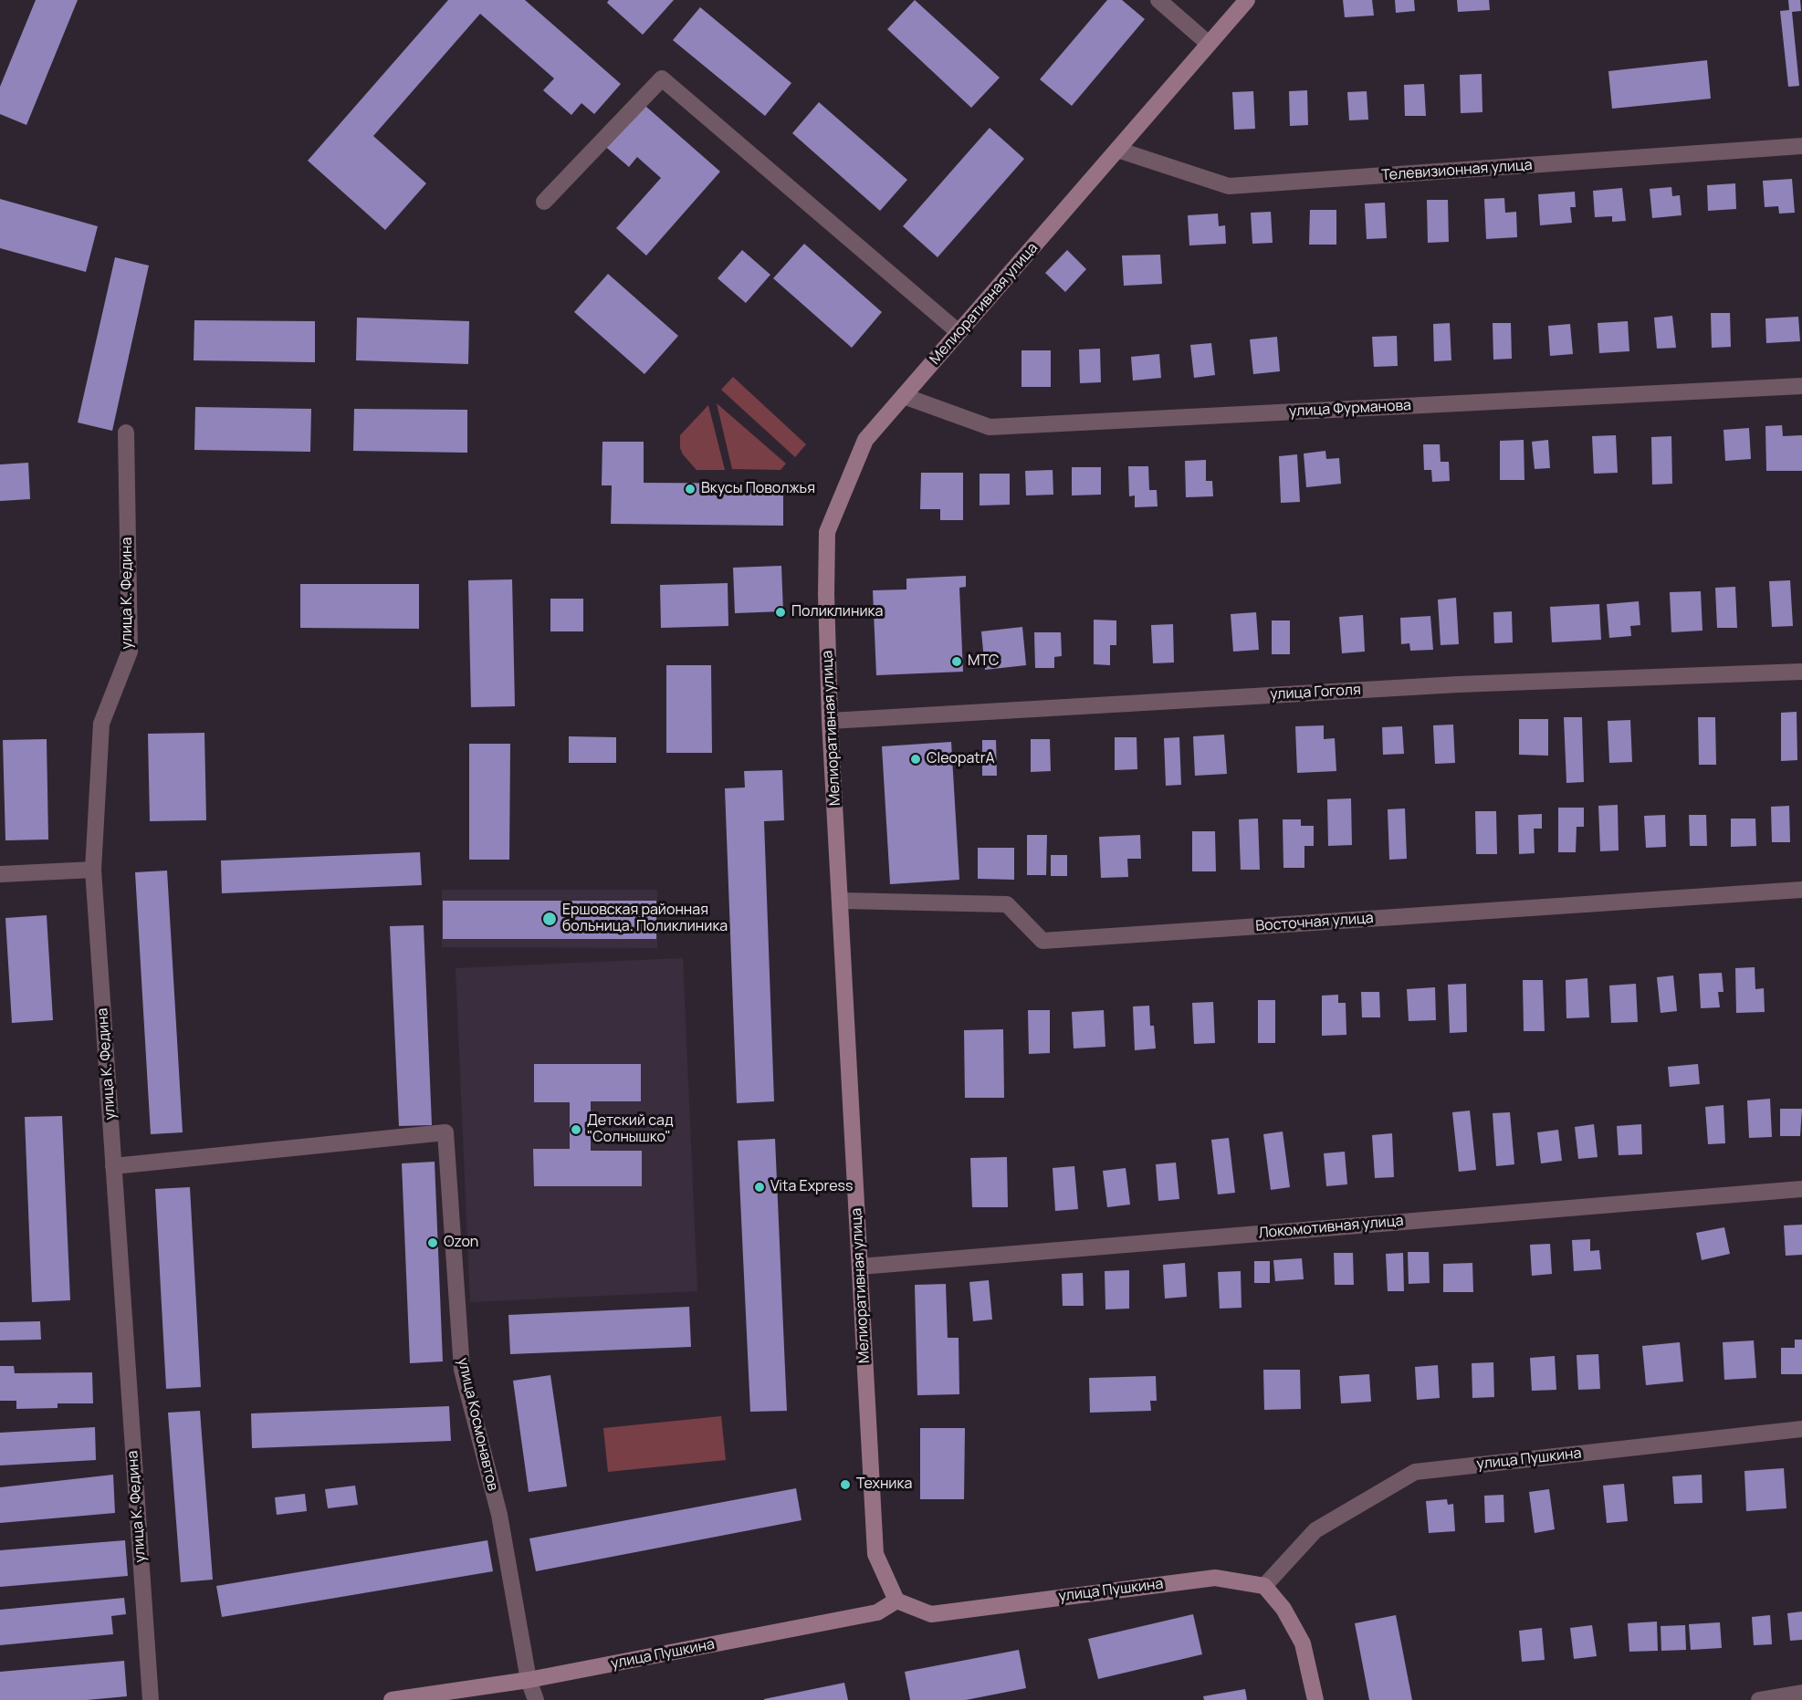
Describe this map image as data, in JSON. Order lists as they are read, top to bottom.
{
  "streets": {
    "main road": ["Мелиоративная улица", "улица Пушкина"],
    "street": [
      "Телевизионная улица",
      "улица Фурманова",
      "улица К. Федина",
      "улица Гоголя",
      "Восточная улица",
      "Локомотивная улица",
      "улица Космонавтов"
    ]
  },
  "crossings": [
    ["Телевизионная улица", "Мелиоративная улица"],
    ["Мелиоративная улица", "улица Фурманова"],
    ["Мелиоративная улица", "улица Гоголя"],
    ["Мелиоративная улица", "Восточная улица"],
    ["Мелиоративная улица", "Локомотивная улица"],
    ["Мелиоративная улица", "улица Пушкина"],
    ["улица К. Федина", "улица Космонавтов"],
    ["улица Космонавтов", "улица Пушкина"]
  ],
  "places": [
    "Вкусы Поволжья",
    "Поликлиника",
    "МТС",
    "CleopatrA",
    "Ершовская районная больница. Поликлиника",
    "Детский сад \"Солнышко\"",
    "Vita Express",
    "Ozon",
    "Техника"
  ]
}
